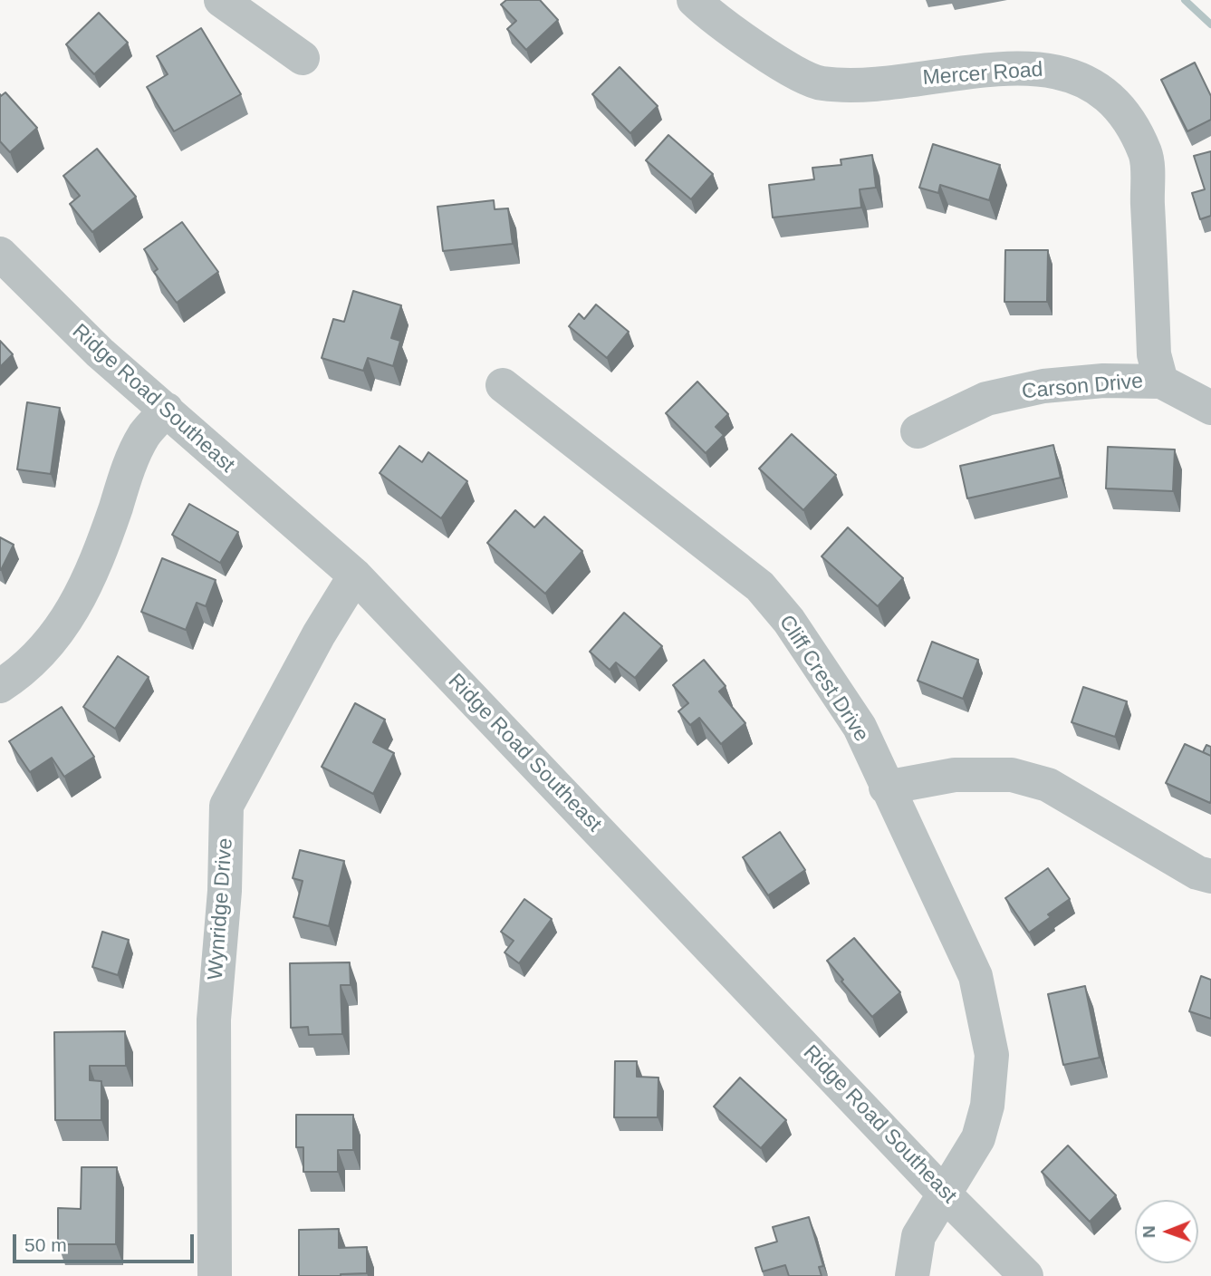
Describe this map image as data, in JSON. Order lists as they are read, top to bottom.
{
  "streets": {
    "street": [
      "Mercer Road",
      "Carson Drive",
      "Ridge Road Southeast",
      "Cliff Crest Drive",
      "Wynridge Drive"
    ]
  },
  "crossings": [
    ["Mercer Road", "Carson Drive"],
    ["Ridge Road Southeast", "Cliff Crest Drive"],
    ["Ridge Road Southeast", "Wynridge Drive"]
  ],
  "scale_bar": "50 m",
  "north": "left"
}
